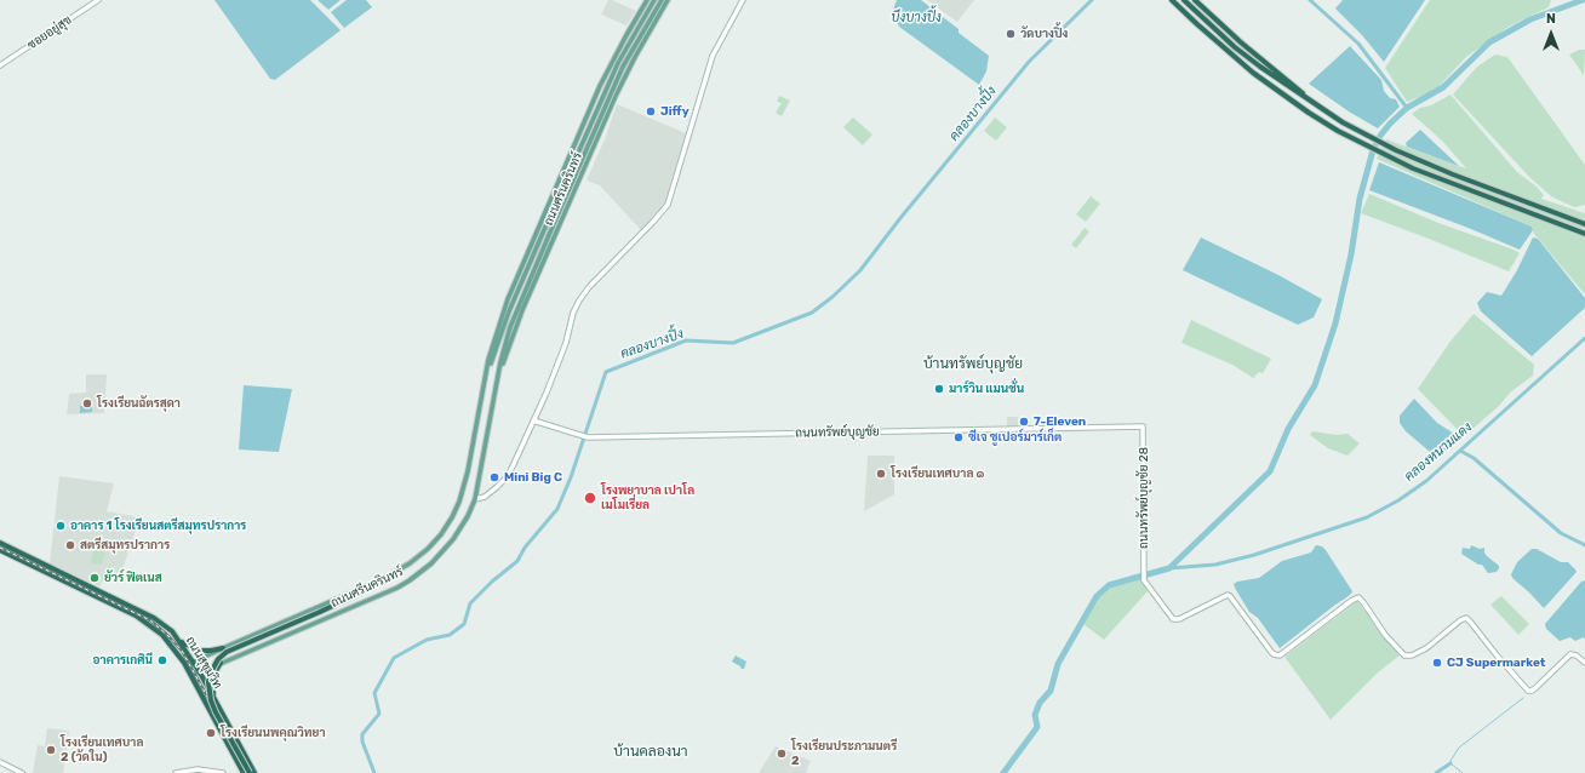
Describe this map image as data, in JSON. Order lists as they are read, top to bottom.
{
  "streets": {
    "highway": ["ถนนสุขุมวิท"],
    "main road": ["ถนนศรีนครินทร์"],
    "street": ["ซอยอยู่สุข", "ถนนทรัพย์บุญชัย", "ถนนทรัพย์บุญชัย 28"]
  },
  "crossings": [
    ["ถนนศรีนครินทร์", "ถนนสุขุมวิท"],
    ["ถนนทรัพย์บุญชัย", "ถนนทรัพย์บุญชัย 28"]
  ],
  "districts": ["บ้านทรัพย์บุญชัย", "บ้านคลองนา"],
  "water": ["บึงบางปิ้ง", "คลองบางปิ้ง", "คลองหนามแดง"],
  "places": [
    "วัดบางปิ้ง",
    "Jiffy",
    "มาร์วิน แมนชั่น",
    "โรงเรียนฉัตรสุดา",
    "7-Eleven",
    "ซีเจ ซูเปอร์มาร์เก็ต",
    "โรงเรียนเทศบาล ๑",
    "Mini Big C",
    "โรงพยาบาล เปาโล เมโมเรี่ยล",
    "อาคาร 1 โรงเรียนสตรีสมุทรปราการ",
    "สตรีสมุทรปราการ",
    "ยัวร์ ฟิตเนส",
    "อาคารเกศินี",
    "CJ Supermarket",
    "โรงเรียนนพคุณวิทยา",
    "โรงเรียนเทศบาล 2 (วัดใน)",
    "โรงเรียนประภามนตรี 2"
  ],
  "north": "top"
}
